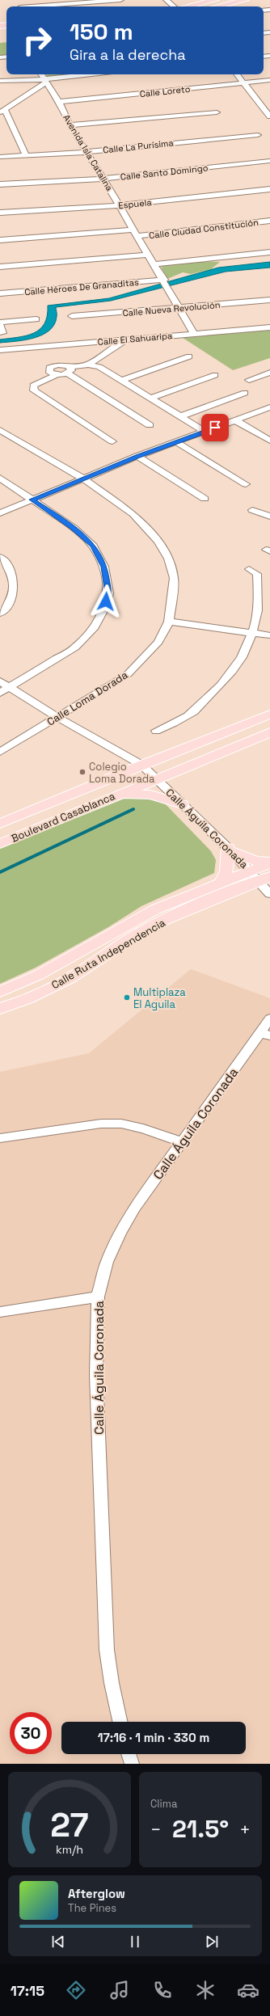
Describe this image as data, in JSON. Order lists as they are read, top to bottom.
{
  "streets": {
    "main road": ["Boulevard Casablanca", "Calle Ruta Independencia"],
    "street": [
      "Calle Loreto",
      "Calle La Purísima",
      "Avenida Isla Catalina",
      "Calle Santo Domingo",
      "Espuela",
      "Calle Ciudad Constitución",
      "Calle Héroes De Granaditas",
      "Calle Nueva Revolución",
      "Calle El Sahuaripa",
      "Calle Loma Dorada",
      "Calle Águila Coronada"
    ]
  },
  "crossings": [
    ["Calle Loreto", "Avenida Isla Catalina"],
    ["Calle La Purísima", "Avenida Isla Catalina"],
    ["Avenida Isla Catalina", "Calle Santo Domingo"],
    ["Avenida Isla Catalina", "Espuela"],
    ["Avenida Isla Catalina", "Calle Ciudad Constitución"],
    ["Avenida Isla Catalina", "Calle Héroes De Granaditas"],
    ["Avenida Isla Catalina", "Calle Nueva Revolución"],
    ["Avenida Isla Catalina", "Calle El Sahuaripa"],
    ["Calle Loma Dorada", "Calle Águila Coronada"],
    ["Boulevard Casablanca", "Calle Águila Coronada"],
    ["Calle Águila Coronada", "Calle Ruta Independencia"]
  ],
  "places": ["Colegio Loma Dorada", "Multiplaza El Aguila"],
  "page": {
    "turn": ["150 m", "Gira a la derecha"],
    "limit": "30",
    "trip": "17:16 · 1 min · 330 m",
    "tile": "Clima",
    "heat": ["−", "21.5°", "+"],
    "song": ["Afterglow", "The Pines"],
    "tabs": "17:15",
    "gauge": ["27", "km/h"]
  }
}
